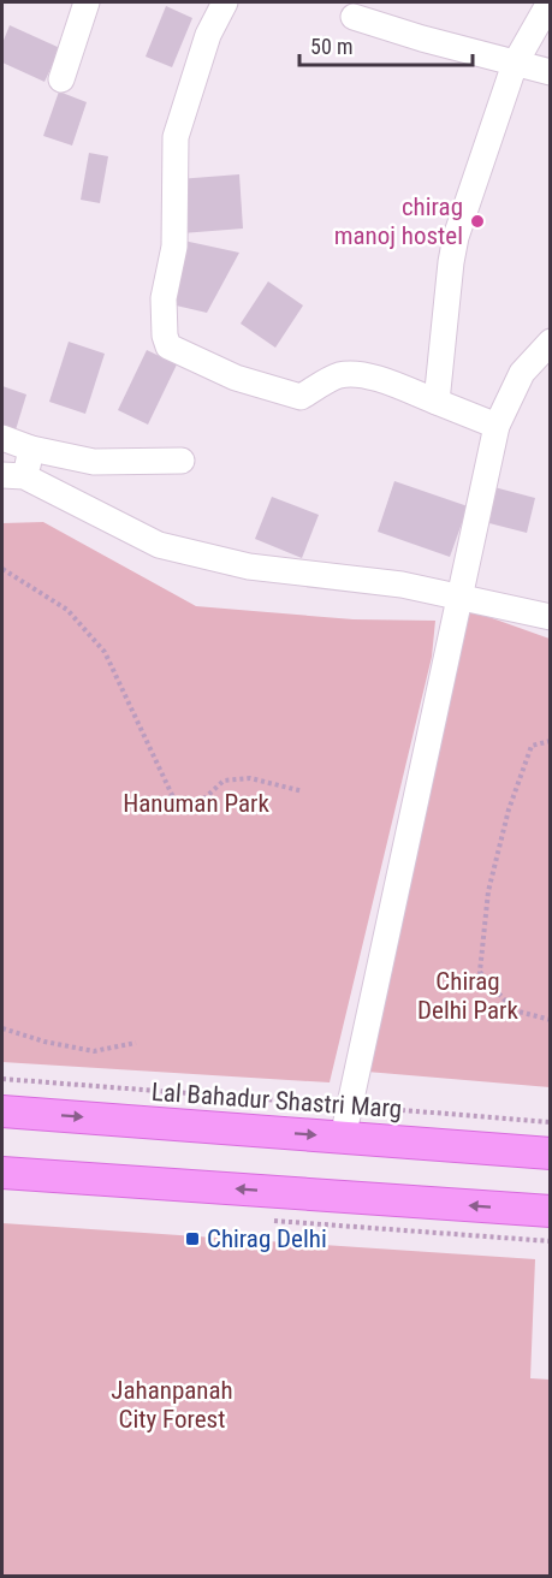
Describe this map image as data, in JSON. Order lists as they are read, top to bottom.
{
  "streets": {
    "main road": ["Lal Bahadur Shastri Marg"]
  },
  "parks": ["Hanuman Park", "Chirag Delhi Park", "Jahanpanah City Forest"],
  "places": {
    "other": ["chirag manoj hostel"],
    "transit": ["Chirag Delhi"]
  },
  "scale_bar": "50 m"
}
